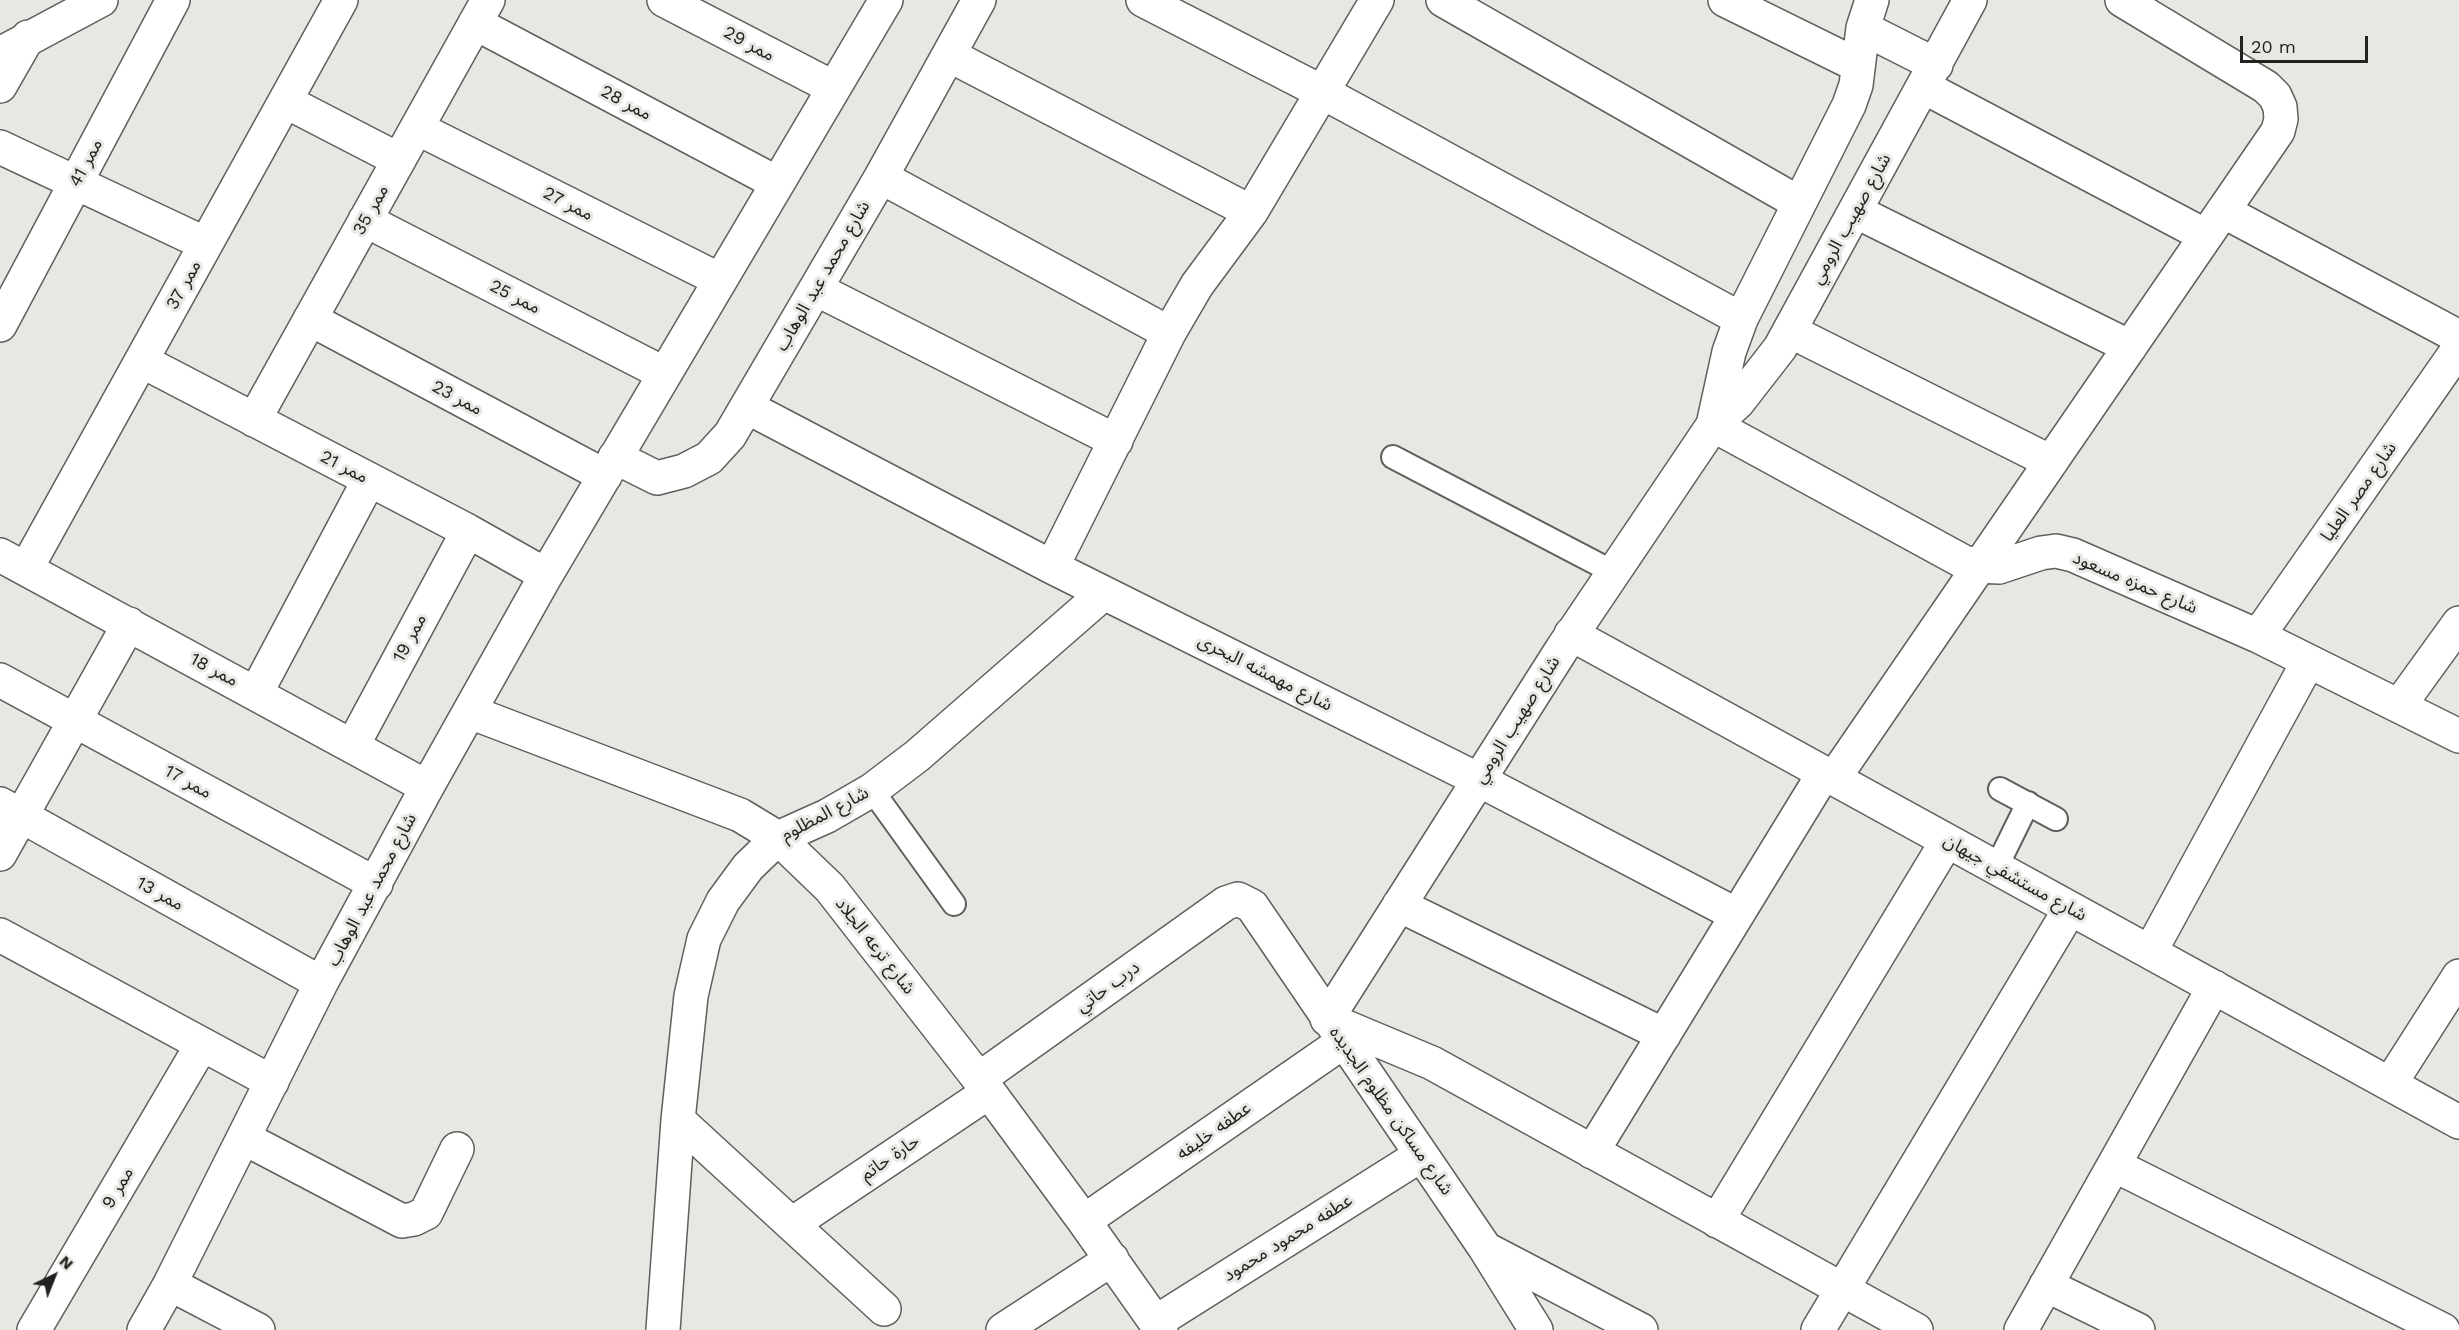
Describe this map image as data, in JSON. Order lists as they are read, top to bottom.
{
  "streets": {
    "street": [
      "ممر 29",
      "ممر 28",
      "ممر 41",
      "ممر 27",
      "ممر 35",
      "شارع صهيب الرومي",
      "شارع محمد عبد الوهاب",
      "ممر 37",
      "ممر 25",
      "ممر 23",
      "ممر 21",
      "شارع مصر العليا",
      "شارع حمزه مسعود",
      "ممر 19",
      "ممر 18",
      "شارع مهمشه البحرى",
      "ممر 17",
      "شارع المظلوم",
      "شارع مستشفي جيهان",
      "ممر 13",
      "شارع ترعه الجلاد",
      "درب حاتي",
      "شارع مساكن مظلوم الجديده",
      "عطفه خليفه",
      "حارة حاتم",
      "ممر 9",
      "عطفه محمود محمود"
    ]
  },
  "crossings": [
    ["ممر 29", "شارع محمد عبد الوهاب"],
    ["ممر 28", "ممر 35"],
    ["ممر 28", "شارع محمد عبد الوهاب"],
    ["ممر 27", "ممر 35"],
    ["ممر 27", "شارع محمد عبد الوهاب"],
    ["ممر 35", "ممر 25"],
    ["ممر 35", "ممر 23"],
    ["ممر 35", "ممر 21"],
    ["شارع صهيب الرومي", "شارع حمزه مسعود"],
    ["شارع صهيب الرومي", "شارع مهمشه البحرى"],
    ["شارع صهيب الرومي", "شارع مستشفي جيهان"],
    ["شارع صهيب الرومي", "شارع مساكن مظلوم الجديده"],
    ["شارع صهيب الرومي", "عطفه خليفه"],
    ["شارع محمد عبد الوهاب", "ممر 25"],
    ["شارع محمد عبد الوهاب", "ممر 23"],
    ["شارع محمد عبد الوهاب", "ممر 21"],
    ["شارع محمد عبد الوهاب", "ممر 18"],
    ["شارع محمد عبد الوهاب", "شارع مهمشه البحرى"],
    ["شارع محمد عبد الوهاب", "ممر 17"],
    ["شارع محمد عبد الوهاب", "ممر 13"],
    ["شارع محمد عبد الوهاب", "شارع ترعه الجلاد"],
    ["ممر 37", "ممر 21"],
    ["ممر 37", "ممر 18"],
    ["ممر 21", "ممر 19"],
    ["شارع مصر العليا", "شارع حمزه مسعود"],
    ["ممر 19", "ممر 18"],
    ["شارع مهمشه البحرى", "شارع المظلوم"],
    ["شارع المظلوم", "شارع ترعه الجلاد"],
    ["شارع ترعه الجلاد", "درب حاتي"],
    ["شارع ترعه الجلاد", "عطفه خليفه"],
    ["شارع ترعه الجلاد", "حارة حاتم"],
    ["شارع ترعه الجلاد", "عطفه محمود محمود"],
    ["درب حاتي", "شارع مساكن مظلوم الجديده"],
    ["درب حاتي", "حارة حاتم"],
    ["شارع مساكن مظلوم الجديده", "عطفه خليفه"],
    ["شارع مساكن مظلوم الجديده", "عطفه محمود محمود"]
  ],
  "scale_bar": "20 m",
  "north": "top right"
}
